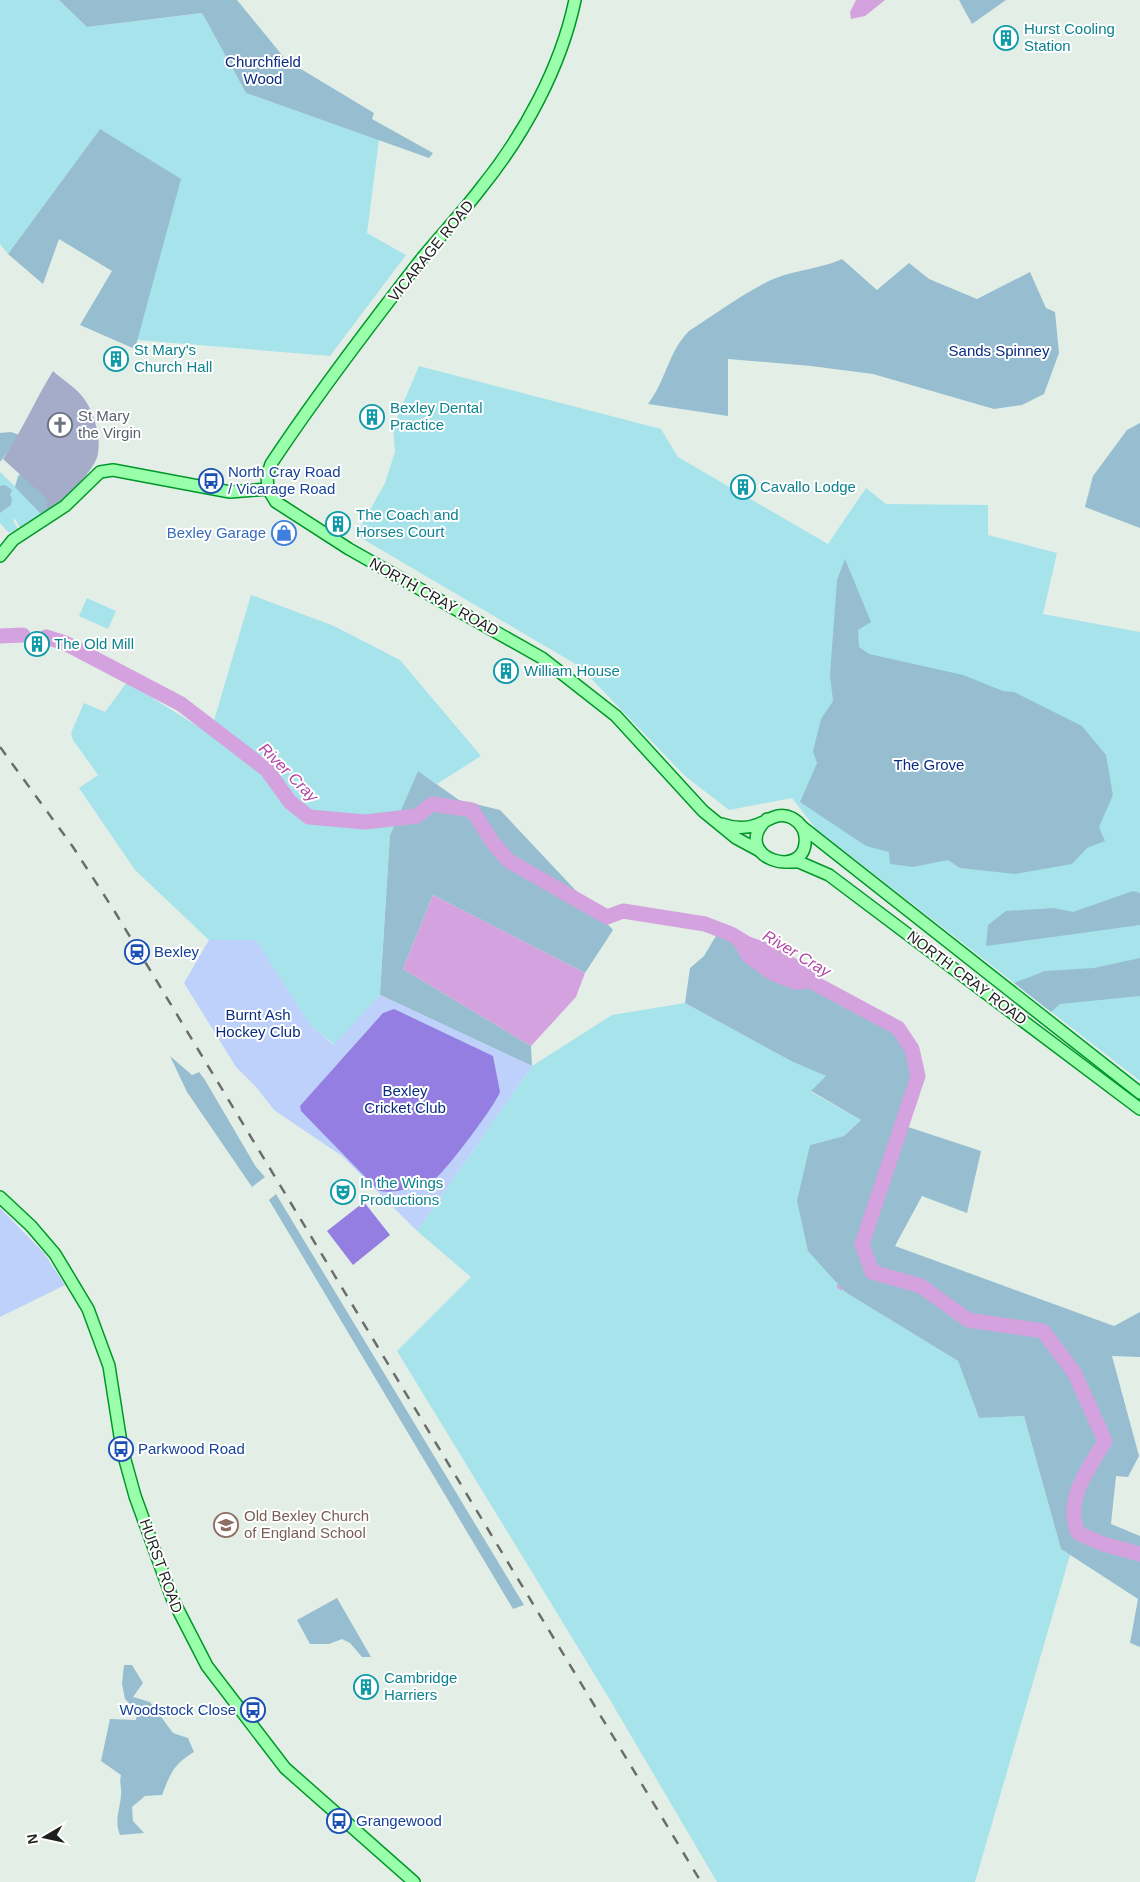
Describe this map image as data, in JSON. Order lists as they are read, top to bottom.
{
  "streets": {
    "main road": ["VICARAGE ROAD", "NORTH CRAY ROAD", "HURST ROAD"]
  },
  "crossings": [
    ["VICARAGE ROAD", "NORTH CRAY ROAD"]
  ],
  "water": ["River Cray"],
  "parks": [
    "Churchfield Wood",
    "Sands Spinney",
    "The Grove",
    "Burnt Ash Hockey Club",
    "Bexley Cricket Club"
  ],
  "places": {
    "building": [
      "Hurst Cooling Station",
      "St Mary's Church Hall",
      "Bexley Dental Practice",
      "Cavallo Lodge",
      "The Coach and Horses Court",
      "The Old Mill",
      "William House",
      "Cambridge Harriers"
    ],
    "church": ["St Mary the Virgin"],
    "bus stop": [
      "North Cray Road / Vicarage Road",
      "Parkwood Road",
      "Woodstock Close",
      "Grangewood"
    ],
    "shop": ["Bexley Garage"],
    "station": ["Bexley"],
    "theatre": ["In the Wings Productions"],
    "school or university": ["Old Bexley Church of England School"]
  },
  "north": "left"
}
